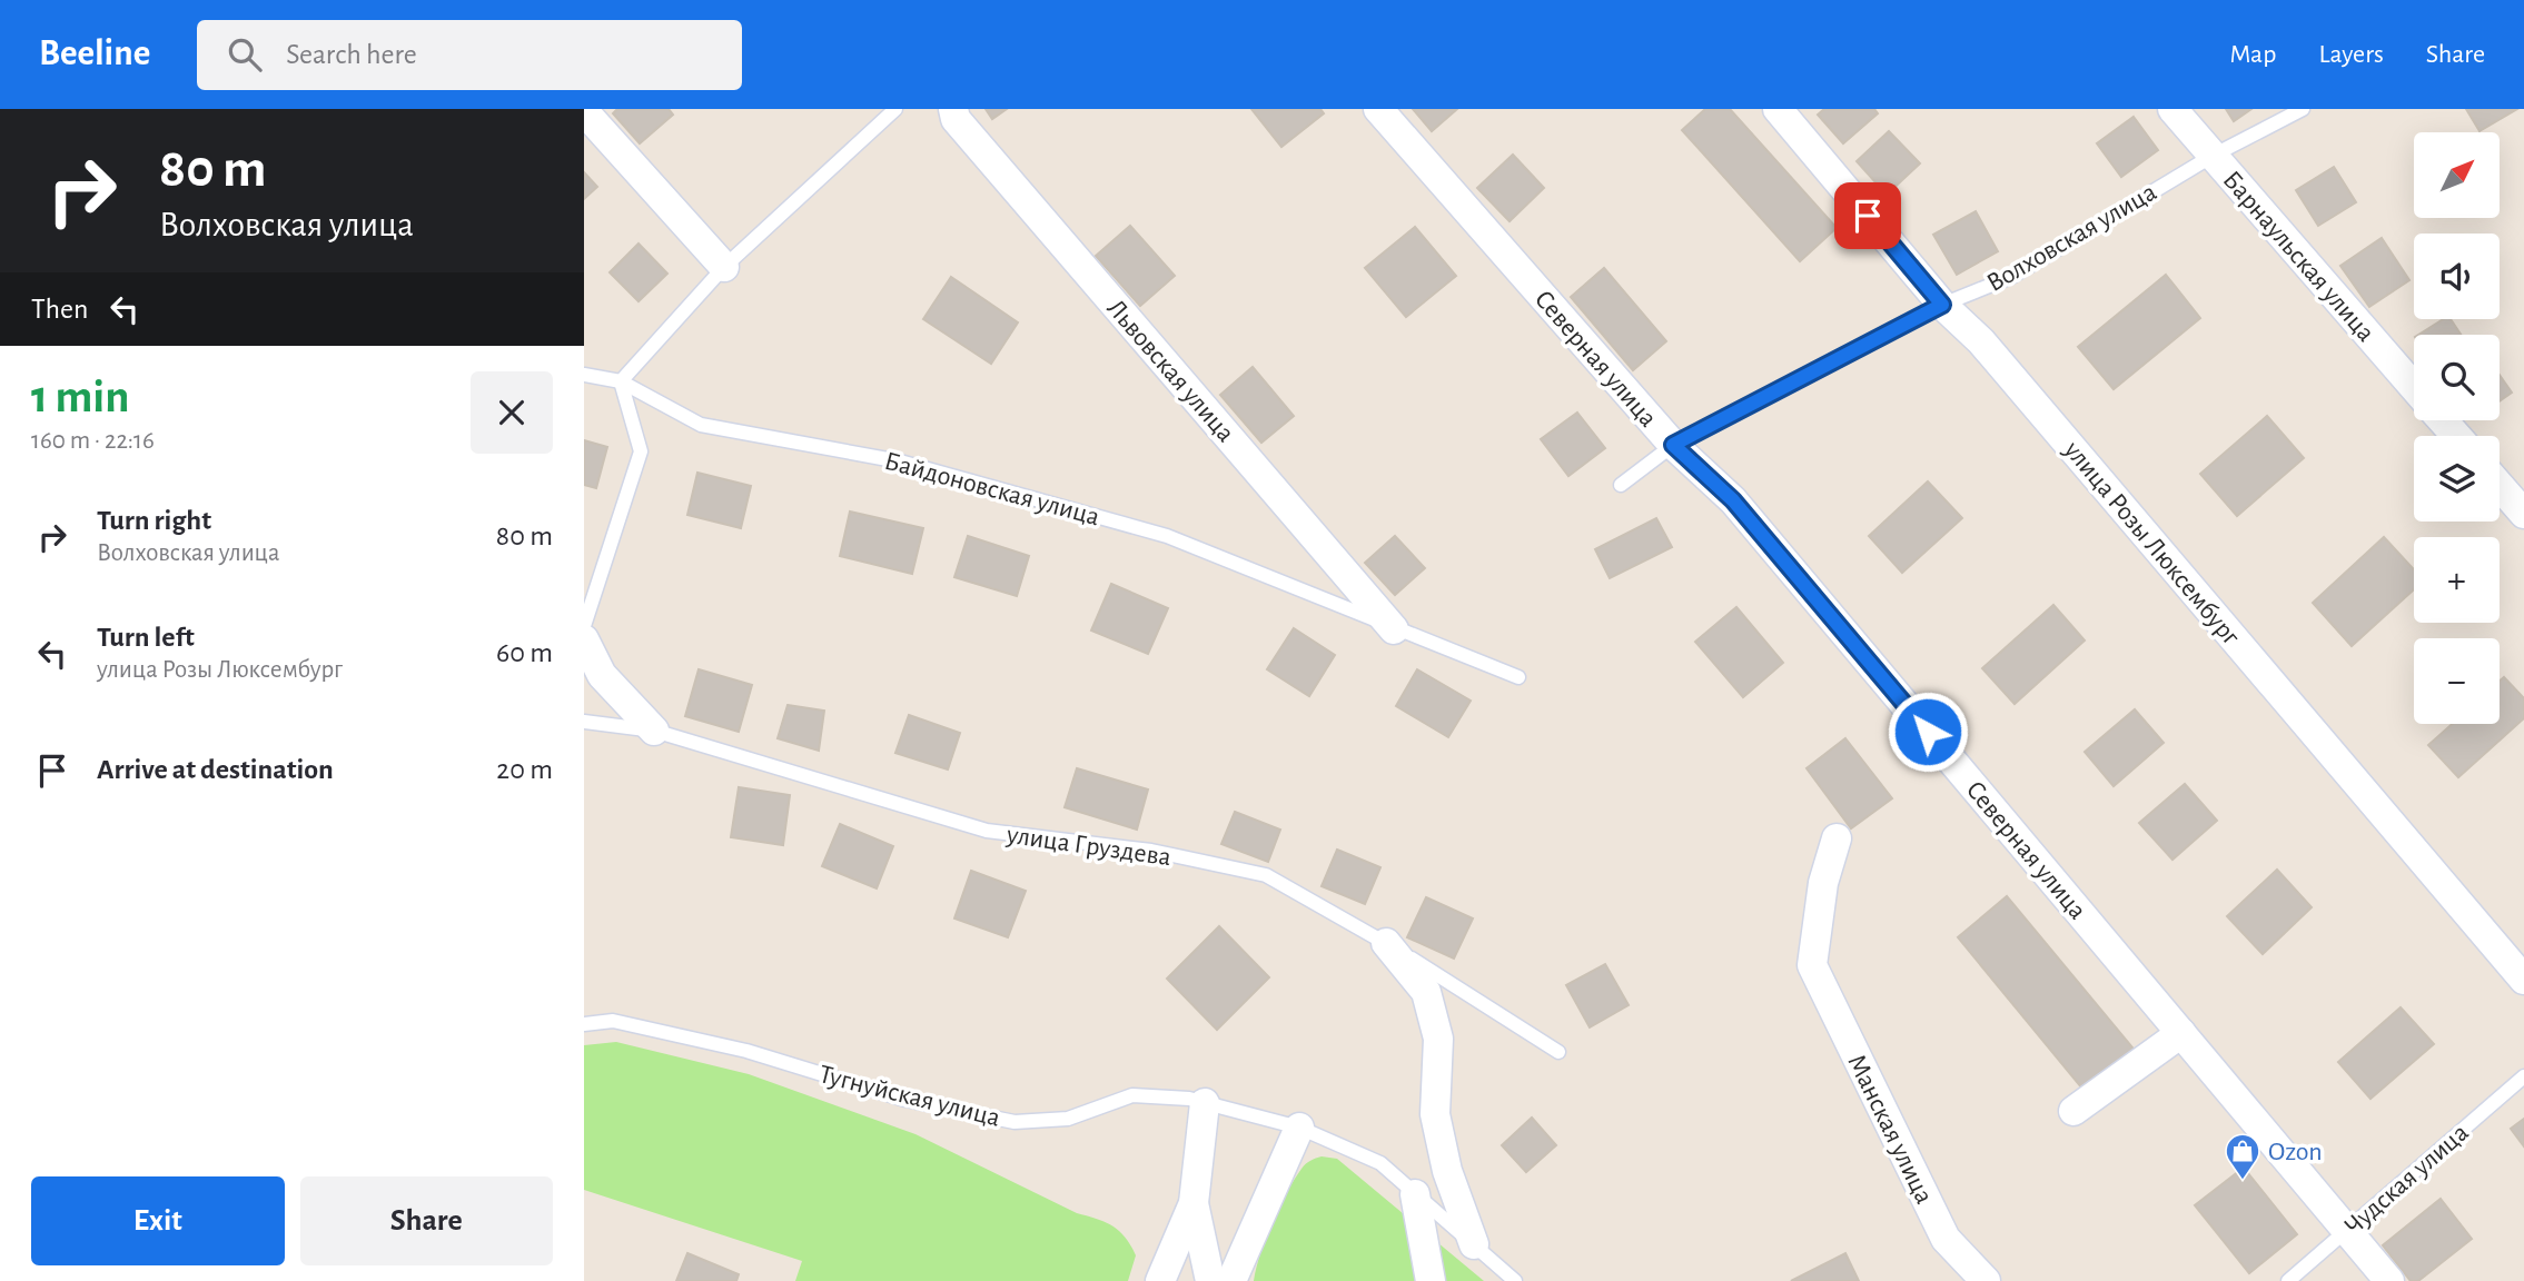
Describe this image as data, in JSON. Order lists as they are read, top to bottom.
{
  "streets": {
    "street": [
      "Барнаульская улица",
      "Северная улица",
      "Львовская улица",
      "улица Розы Люксембург",
      "Манская улица"
    ],
    "lane": [
      "Волховская улица",
      "Байдоновская улица",
      "улица Груздева",
      "Тугнуйская улица",
      "Чудская улица"
    ]
  },
  "crossings": [
    ["Волховская улица", "Барнаульская улица"],
    ["Волховская улица", "Северная улица"],
    ["Волховская улица", "улица Розы Люксембург"],
    ["Северная улица", "Чудская улица"],
    ["Львовская улица", "Байдоновская улица"]
  ],
  "places": {
    "shop": ["Ozon"]
  },
  "north": "top right",
  "page": {
    "header": "Beeline",
    "search": "Search here",
    "nav": ["Map", "Layers", "Share"],
    "turn": ["80 m", "Волховская улица"],
    "map_buttons": ["+", "−"],
    "then": "Then",
    "heading": ["1 min", "160 m · 22:16"],
    "list": [
      {
        "name": "Turn right",
        "note": "Волховская улица",
        "value": "80 m"
      },
      {
        "name": "Turn left",
        "note": "улица Розы Люксембург",
        "value": "60 m"
      },
      {
        "name": "Arrive at destination",
        "value": "20 m"
      }
    ],
    "buttons": ["Exit", "Share"]
  }
}
